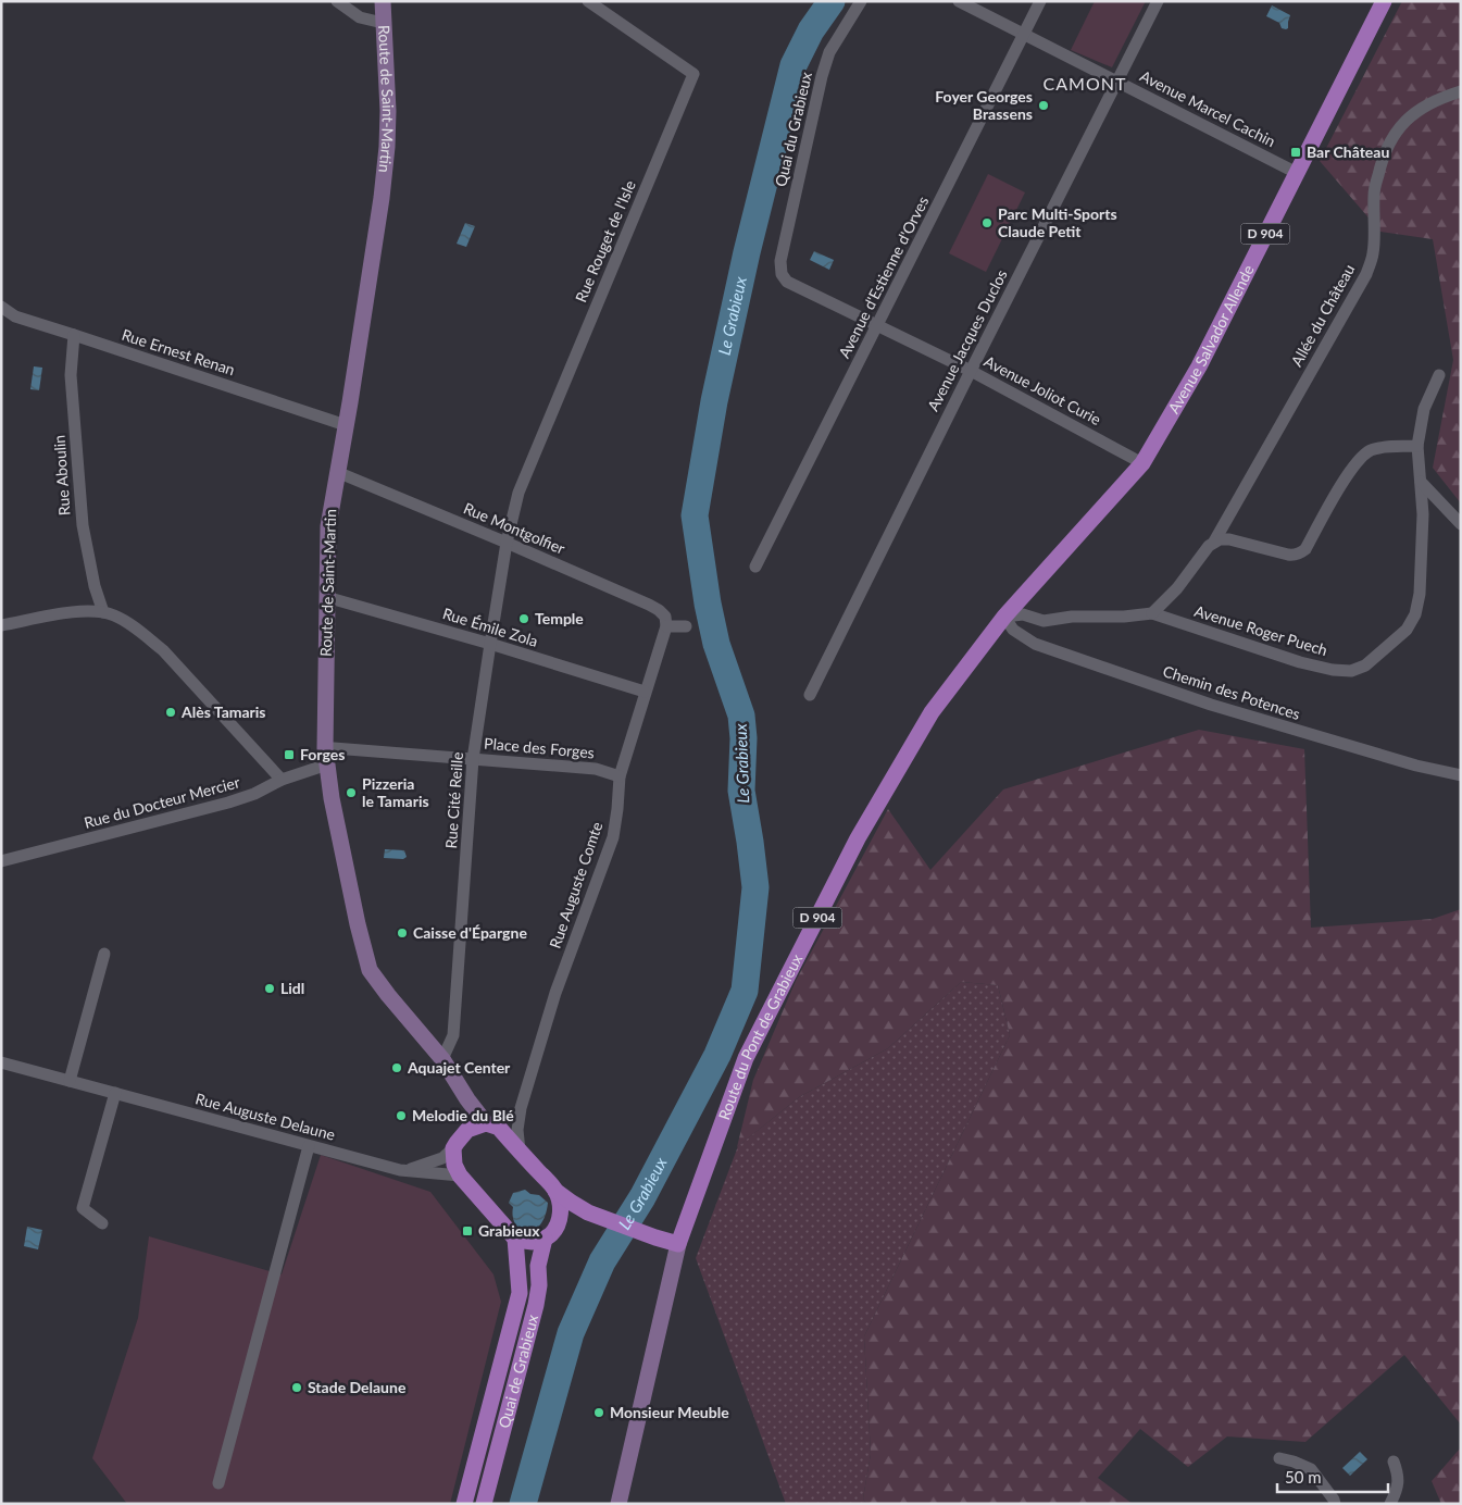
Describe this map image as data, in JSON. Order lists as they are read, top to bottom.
{
  "streets": {
    "main road": [
      "Route de Saint-Martin",
      "D 904",
      "Avenue Salvador Allende",
      "Route du Pont de Grabieux",
      "Quai de Grabieux"
    ],
    "street": [
      "Avenue Marcel Cachin",
      "Quai du Grabieux",
      "Rue Rouget de l'Isle",
      "Avenue d'Estienne d'Orves",
      "Allée du Château",
      "Avenue Jacques Duclos",
      "Rue Ernest Renan",
      "Avenue Joliot Curie",
      "Rue Aboulin",
      "Rue Montgolfier",
      "Rue Émile Zola",
      "Avenue Roger Puech",
      "Chemin des Potences",
      "Place des Forges",
      "Rue Cité Reille",
      "Rue du Docteur Mercier",
      "Rue Auguste Comte",
      "Rue Auguste Delaune"
    ]
  },
  "crossings": [
    ["Route de Saint-Martin", "Rue Ernest Renan"],
    ["Route de Saint-Martin", "Rue Montgolfier"],
    ["Route de Saint-Martin", "Rue Émile Zola"],
    ["Route de Saint-Martin", "Place des Forges"],
    ["Route de Saint-Martin", "Rue Cité Reille"],
    ["Route de Saint-Martin", "Rue du Docteur Mercier"],
    ["Route de Saint-Martin", "Rue Auguste Comte"],
    ["Route de Saint-Martin", "Route du Pont de Grabieux"],
    ["Avenue Marcel Cachin", "Avenue d'Estienne d'Orves"],
    ["Avenue Marcel Cachin", "Avenue Salvador Allende"],
    ["Avenue Marcel Cachin", "Avenue Jacques Duclos"],
    ["Quai du Grabieux", "Avenue Joliot Curie"],
    ["Rue Rouget de l'Isle", "Rue Montgolfier"],
    ["Rue Rouget de l'Isle", "Rue Cité Reille"],
    ["Avenue d'Estienne d'Orves", "Avenue Joliot Curie"],
    ["Allée du Château", "Avenue Roger Puech"],
    ["Avenue Salvador Allende", "Avenue Joliot Curie"],
    ["Avenue Salvador Allende", "Avenue Roger Puech"],
    ["Avenue Salvador Allende", "Chemin des Potences"],
    ["Avenue Salvador Allende", "Route du Pont de Grabieux"],
    ["Avenue Jacques Duclos", "Avenue Joliot Curie"],
    ["Rue Ernest Renan", "Rue Aboulin"],
    ["Rue Montgolfier", "Rue Cité Reille"],
    ["Rue Montgolfier", "Rue Auguste Comte"],
    ["Rue Émile Zola", "Rue Cité Reille"],
    ["Rue Émile Zola", "Rue Auguste Comte"],
    ["Avenue Roger Puech", "Chemin des Potences"],
    ["Avenue Roger Puech", "Route du Pont de Grabieux"],
    ["Chemin des Potences", "Route du Pont de Grabieux"],
    ["Place des Forges", "Rue Cité Reille"],
    ["Place des Forges", "Rue du Docteur Mercier"],
    ["Place des Forges", "Rue Auguste Comte"]
  ],
  "districts": ["CAMONT"],
  "water": ["Le Grabieux"],
  "places": {
    "other": [
      "Foyer Georges Brassens",
      "Parc Multi-Sports Claude Petit",
      "Temple",
      "Alès Tamaris",
      "Pizzeria le Tamaris",
      "Caisse d'Épargne",
      "Lidl",
      "Aquajet Center",
      "Melodie du Blé",
      "Stade Delaune",
      "Monsieur Meuble"
    ],
    "transit": ["Bar Château", "Forges", "Grabieux"]
  },
  "scale_bar": "50 m"
}
